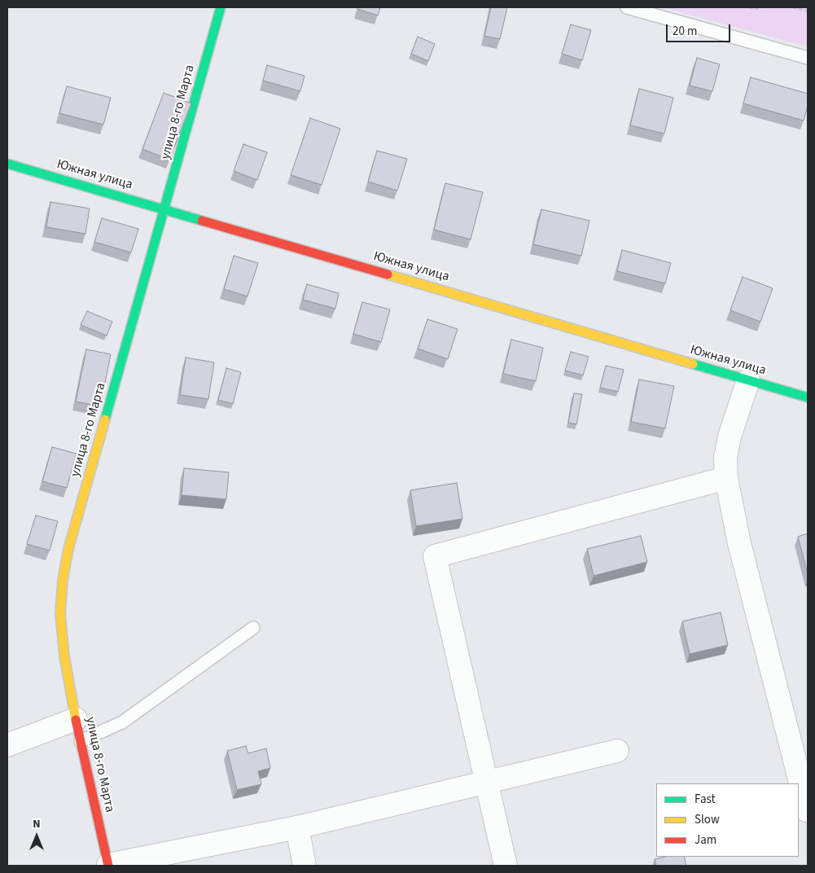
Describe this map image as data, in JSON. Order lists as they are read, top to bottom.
{
  "streets": {
    "street": ["улица 8-го Марта", "Южная улица"]
  },
  "crossings": [
    ["улица 8-го Марта", "Южная улица"]
  ],
  "legend": ["Fast", "Slow", "Jam"],
  "scale_bar": "20 m",
  "north": "top"
}
